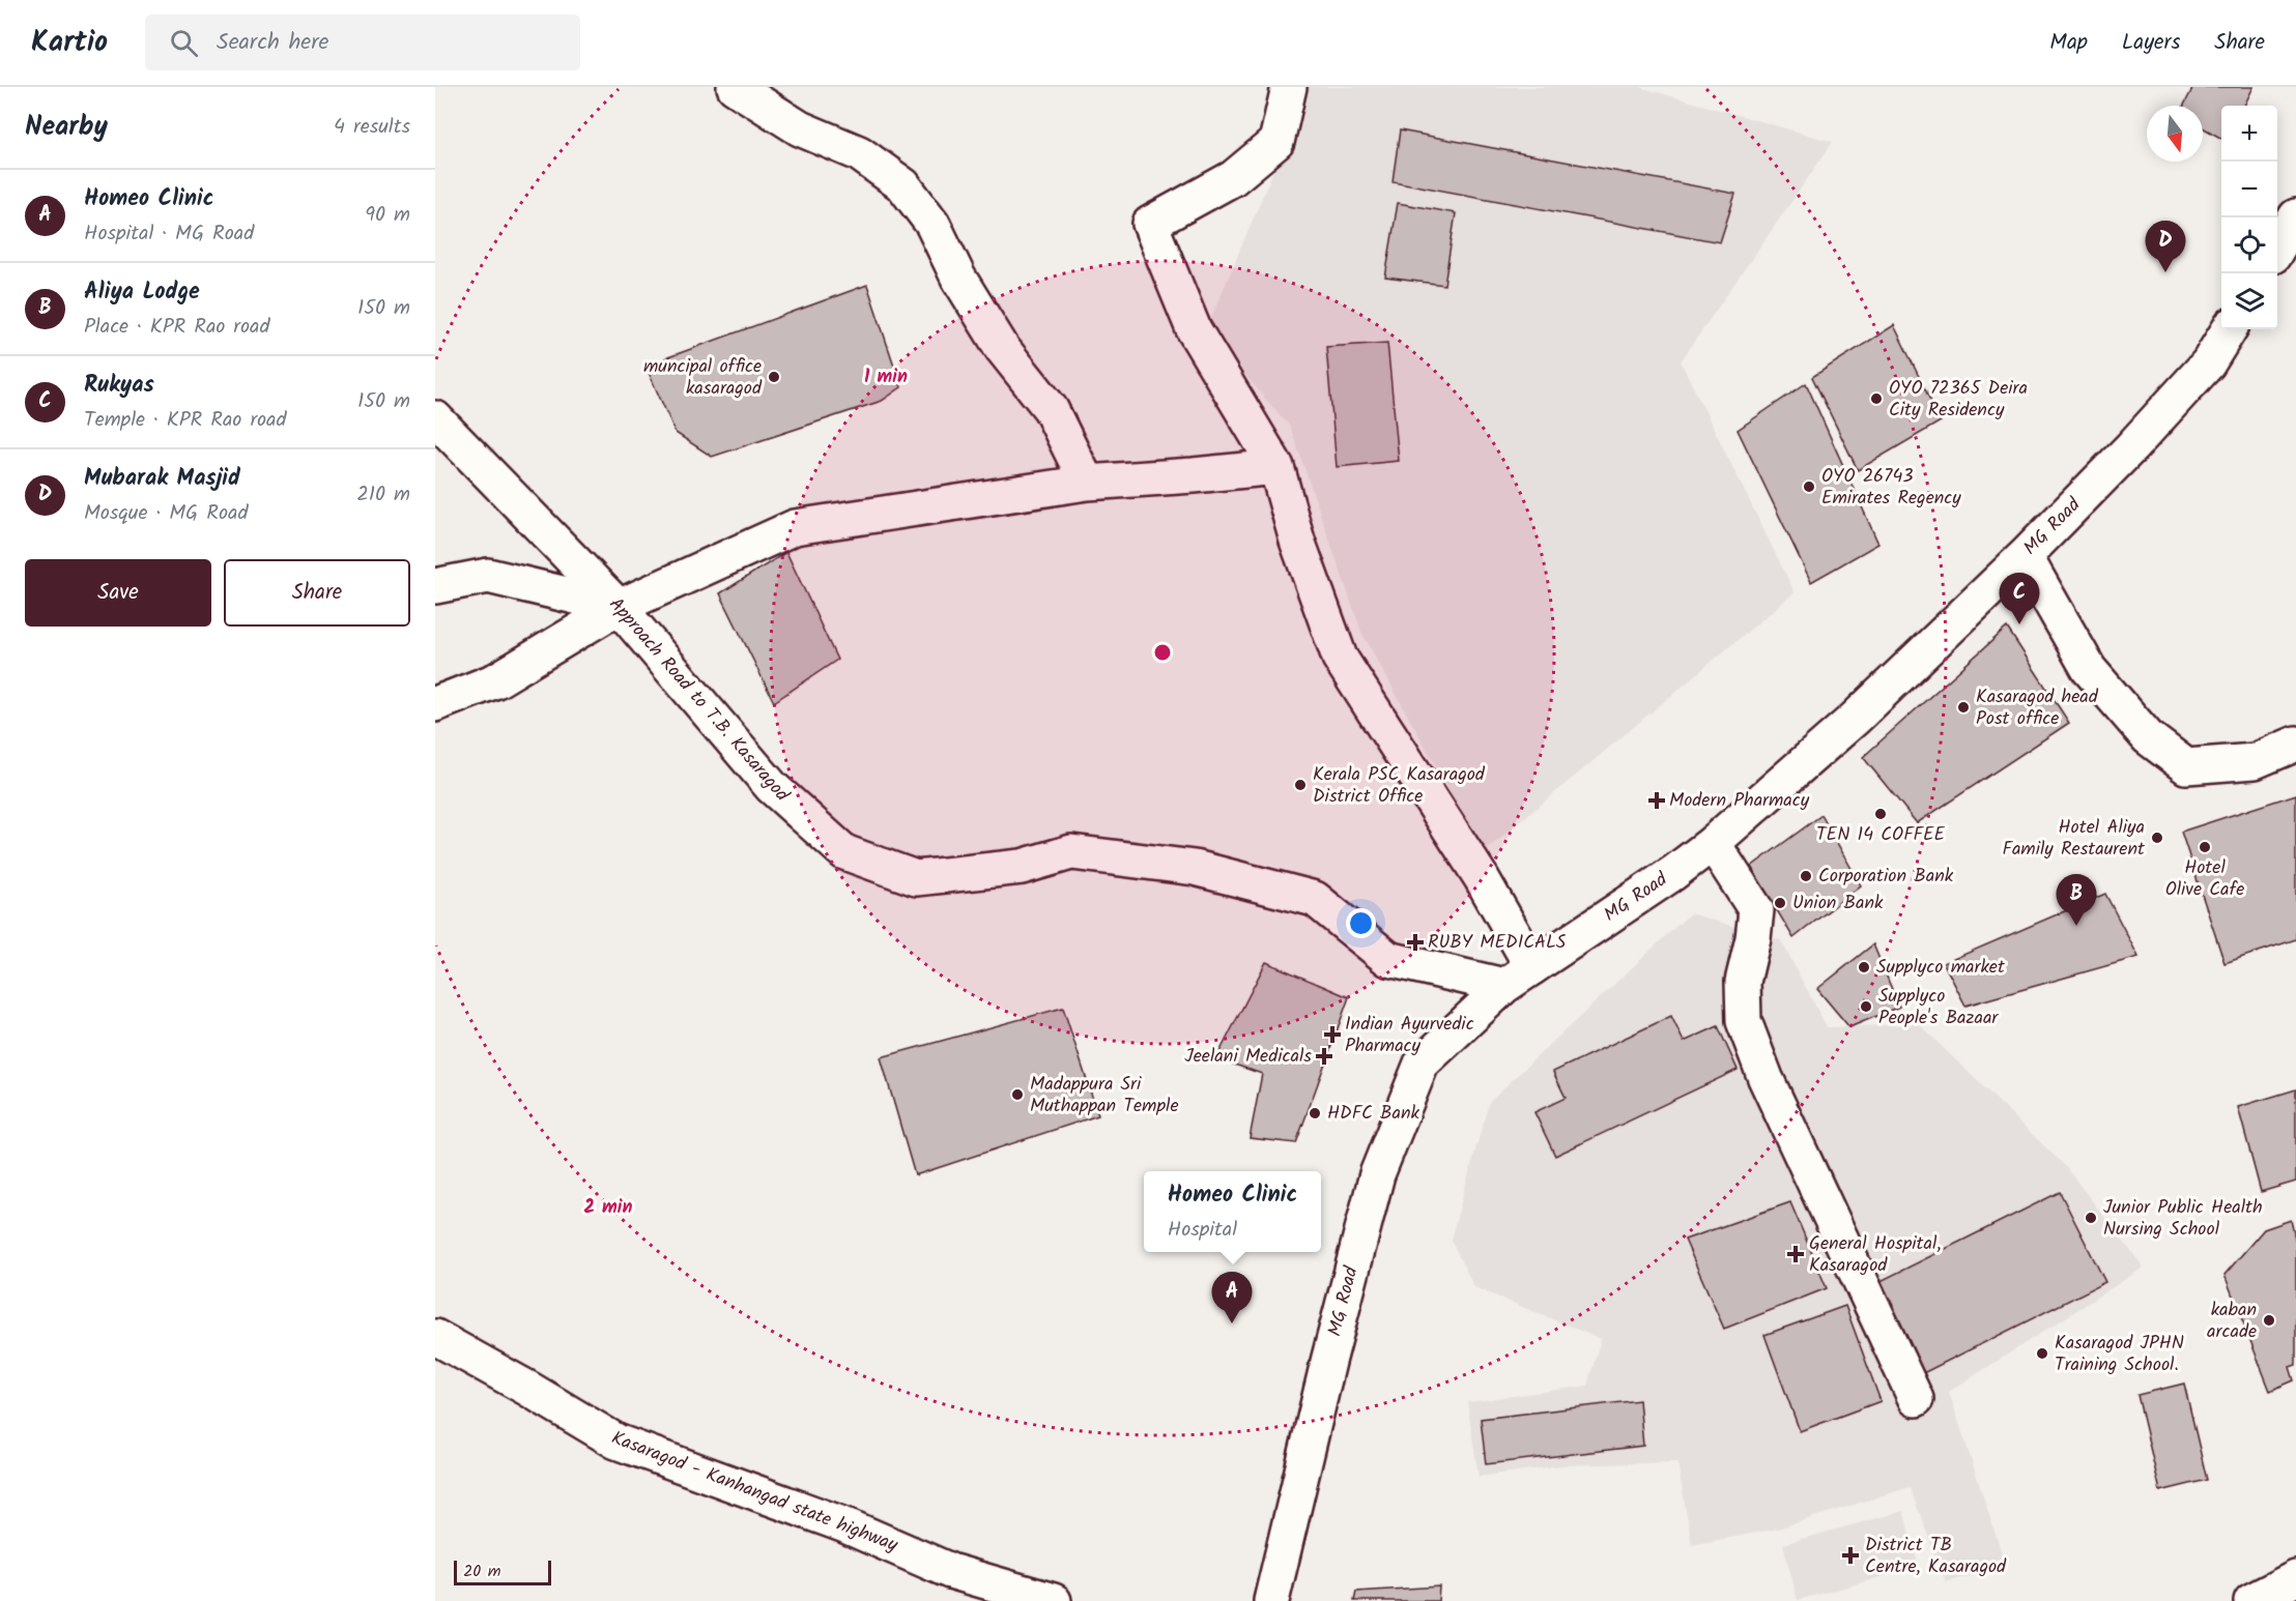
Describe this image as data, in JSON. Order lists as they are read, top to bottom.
{
  "streets": {
    "main road": ["MG Road", "Approach Road to T.B. Kasaragod", "Kasaragod - Kanhangad state highway"]
  },
  "crossings": [
    ["MG Road", "Approach Road to T.B. Kasaragod"]
  ],
  "places": {
    "other": [
      "muncipal office kasaragod",
      "OYO 72365 Deira City Residency",
      "OYO 26743 Emirates Regency",
      "Kasaragod head Post office",
      "Kerala PSC Kasaragod District Office",
      "TEN 14 COFFEE",
      "Hotel Aliya Family Restaurent",
      "Hotel Olive Cafe",
      "Corporation Bank",
      "Union Bank",
      "Supplyco market",
      "Supplyco People's Bazaar",
      "Madappura Sri Muthappan Temple",
      "HDFC Bank",
      "Junior Public Health Nursing School",
      "kaban arcade",
      "Kasaragod JPHN Training School."
    ],
    "health": [
      "Modern Pharmacy",
      "RUBY MEDICALS",
      "Indian Ayurvedic Pharmacy",
      "Jeelani Medicals",
      "General Hospital, Kasaragod",
      "District TB Centre, Kasaragod"
    ]
  },
  "scale_bar": "20 m",
  "north": "bottom",
  "page": {
    "header": "Kartio",
    "search": "Search here",
    "nav": ["Map", "Layers", "Share"],
    "heading": ["Nearby", "4 results"],
    "map_buttons": ["+", "−"],
    "list": [
      {
        "mark": "A",
        "name": "Homeo Clinic",
        "note": "Hospital · MG Road",
        "value": "90 m"
      },
      {
        "mark": "B",
        "name": "Aliya Lodge",
        "note": "Place · KPR Rao road",
        "value": "150 m"
      },
      {
        "mark": "C",
        "name": "Rukyas",
        "note": "Temple · KPR Rao road",
        "value": "150 m"
      },
      {
        "mark": "D",
        "name": "Mubarak Masjid",
        "note": "Mosque · MG Road",
        "value": "210 m"
      }
    ],
    "pins": [
      "D",
      "C",
      "B",
      "A"
    ],
    "buttons": ["Save", "Share"],
    "popup": ["Homeo Clinic", "Hospital"],
    "scale": "20 m"
  },
  "rings": ["1 min", "2 min"]
}
